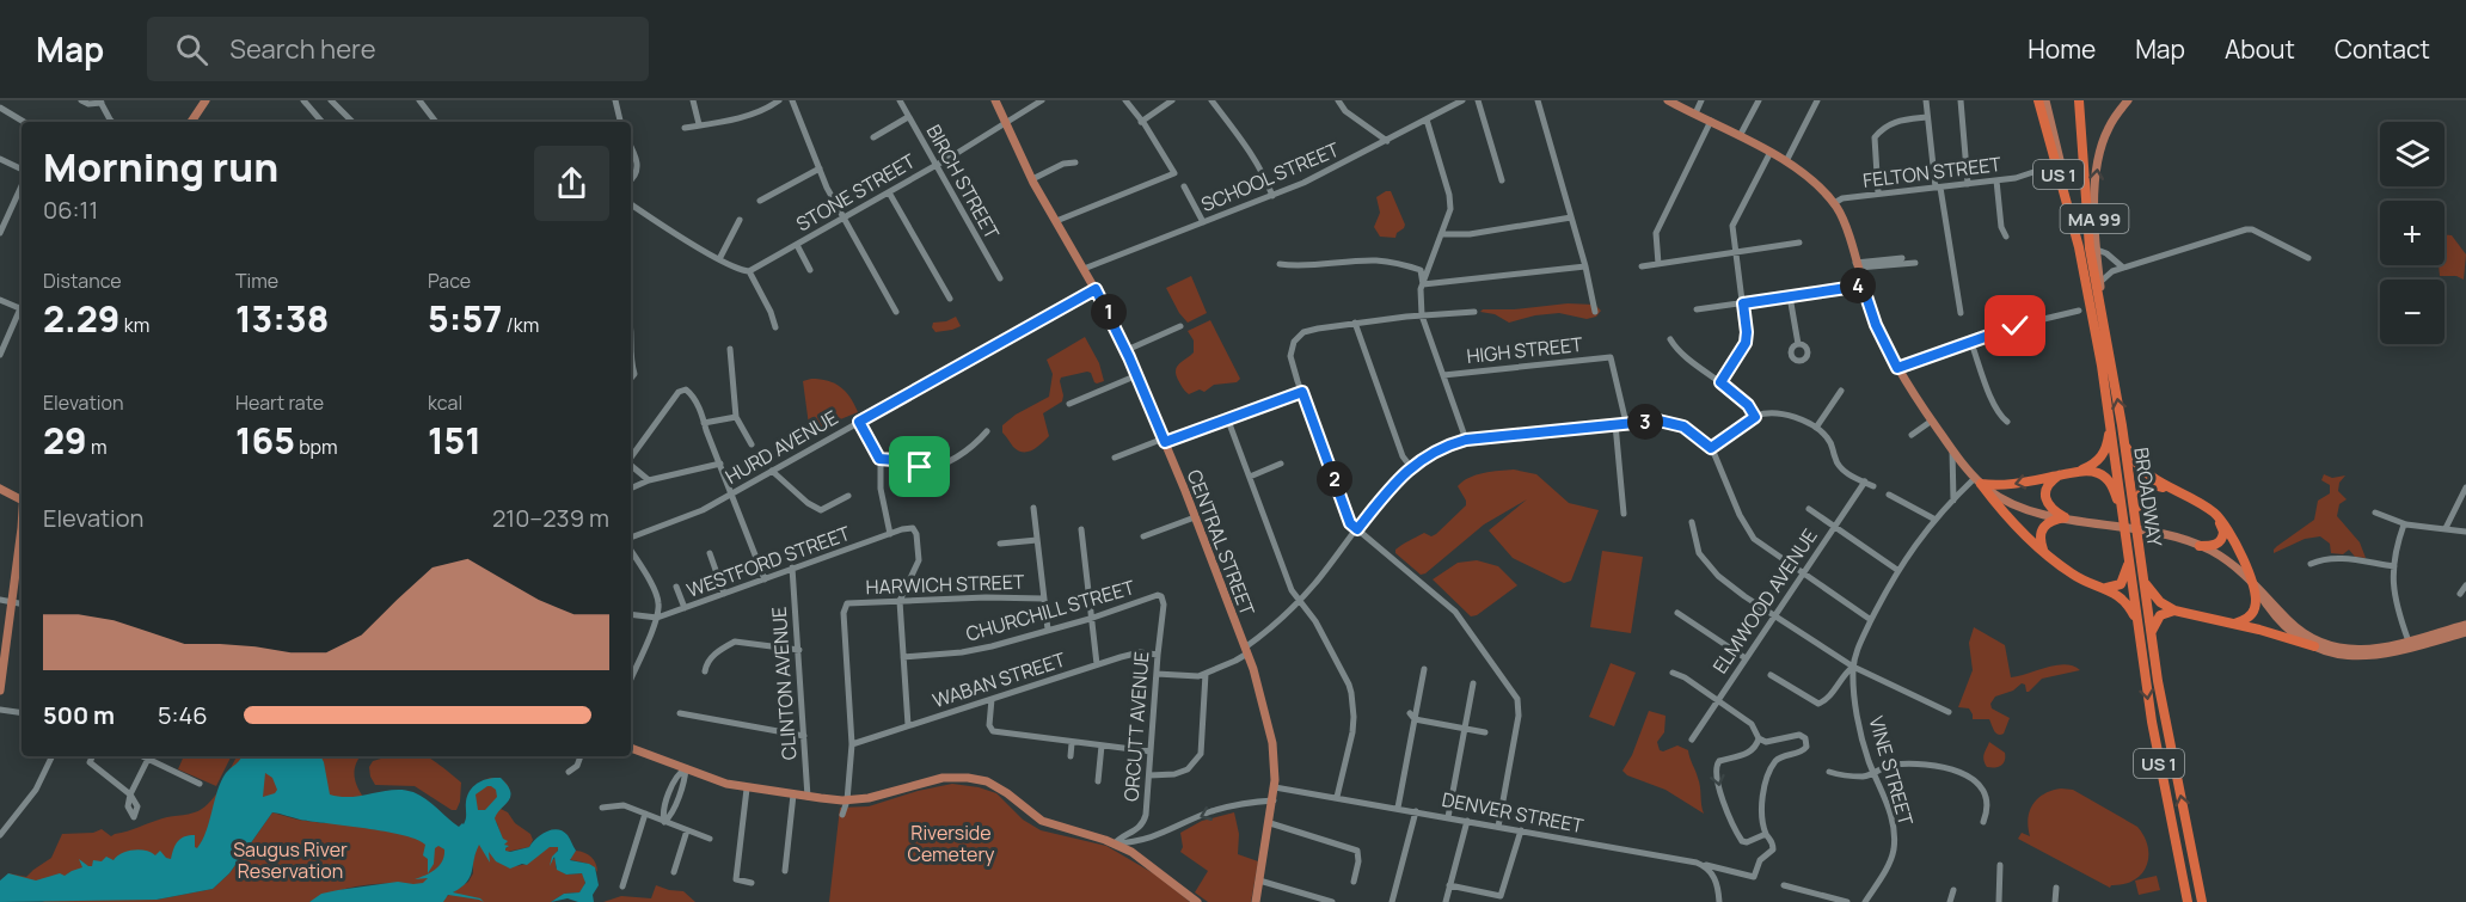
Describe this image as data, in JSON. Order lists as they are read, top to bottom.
{
  "streets": {
    "highway": ["US 1", "BROADWAY"],
    "main road": ["MA 99", "CENTRAL STREET"],
    "street": [
      "FELTON STREET",
      "SCHOOL STREET",
      "BIRCH STREET",
      "STONE STREET",
      "HIGH STREET",
      "HURD AVENUE",
      "WESTFORD STREET",
      "HARWICH STREET",
      "ELMWOOD AVENUE",
      "CHURCHILL STREET",
      "WABAN STREET",
      "CLINTON AVENUE",
      "ORCUTT AVENUE",
      "VINE STREET",
      "DENVER STREET"
    ]
  },
  "crossings": [
    ["US 1", "BROADWAY"],
    ["SCHOOL STREET", "CENTRAL STREET"],
    ["BIRCH STREET", "STONE STREET"],
    ["STONE STREET", "CENTRAL STREET"],
    ["HURD AVENUE", "CENTRAL STREET"],
    ["CENTRAL STREET", "DENVER STREET"],
    ["WESTFORD STREET", "CLINTON AVENUE"],
    ["HARWICH STREET", "WABAN STREET"],
    ["CHURCHILL STREET", "ORCUTT AVENUE"],
    ["WABAN STREET", "ORCUTT AVENUE"]
  ],
  "parks": ["Riverside Cemetery", "Saugus River Reservation"],
  "page": {
    "header": "Map",
    "search": "Search here",
    "nav": [
      "Home",
      "Map",
      "About",
      "Contact"
    ],
    "map_buttons": ["+", "−"],
    "heading": ["Morning run", "06:11"],
    "stats": [
      ["Distance", "2.29 km"],
      ["Time", "13:38"],
      ["Pace", "5:57 /km"],
      ["Elevation", "29 m"],
      ["Heart rate", "165 bpm"],
      ["kcal", "151"]
    ],
    "pins": [
      "4",
      "1",
      "3",
      "2"
    ],
    "chart": ["Elevation", "210–239 m"],
    "list": [
      {
        "name": "500 m",
        "note": "5:46"
      }
    ]
  }
}
